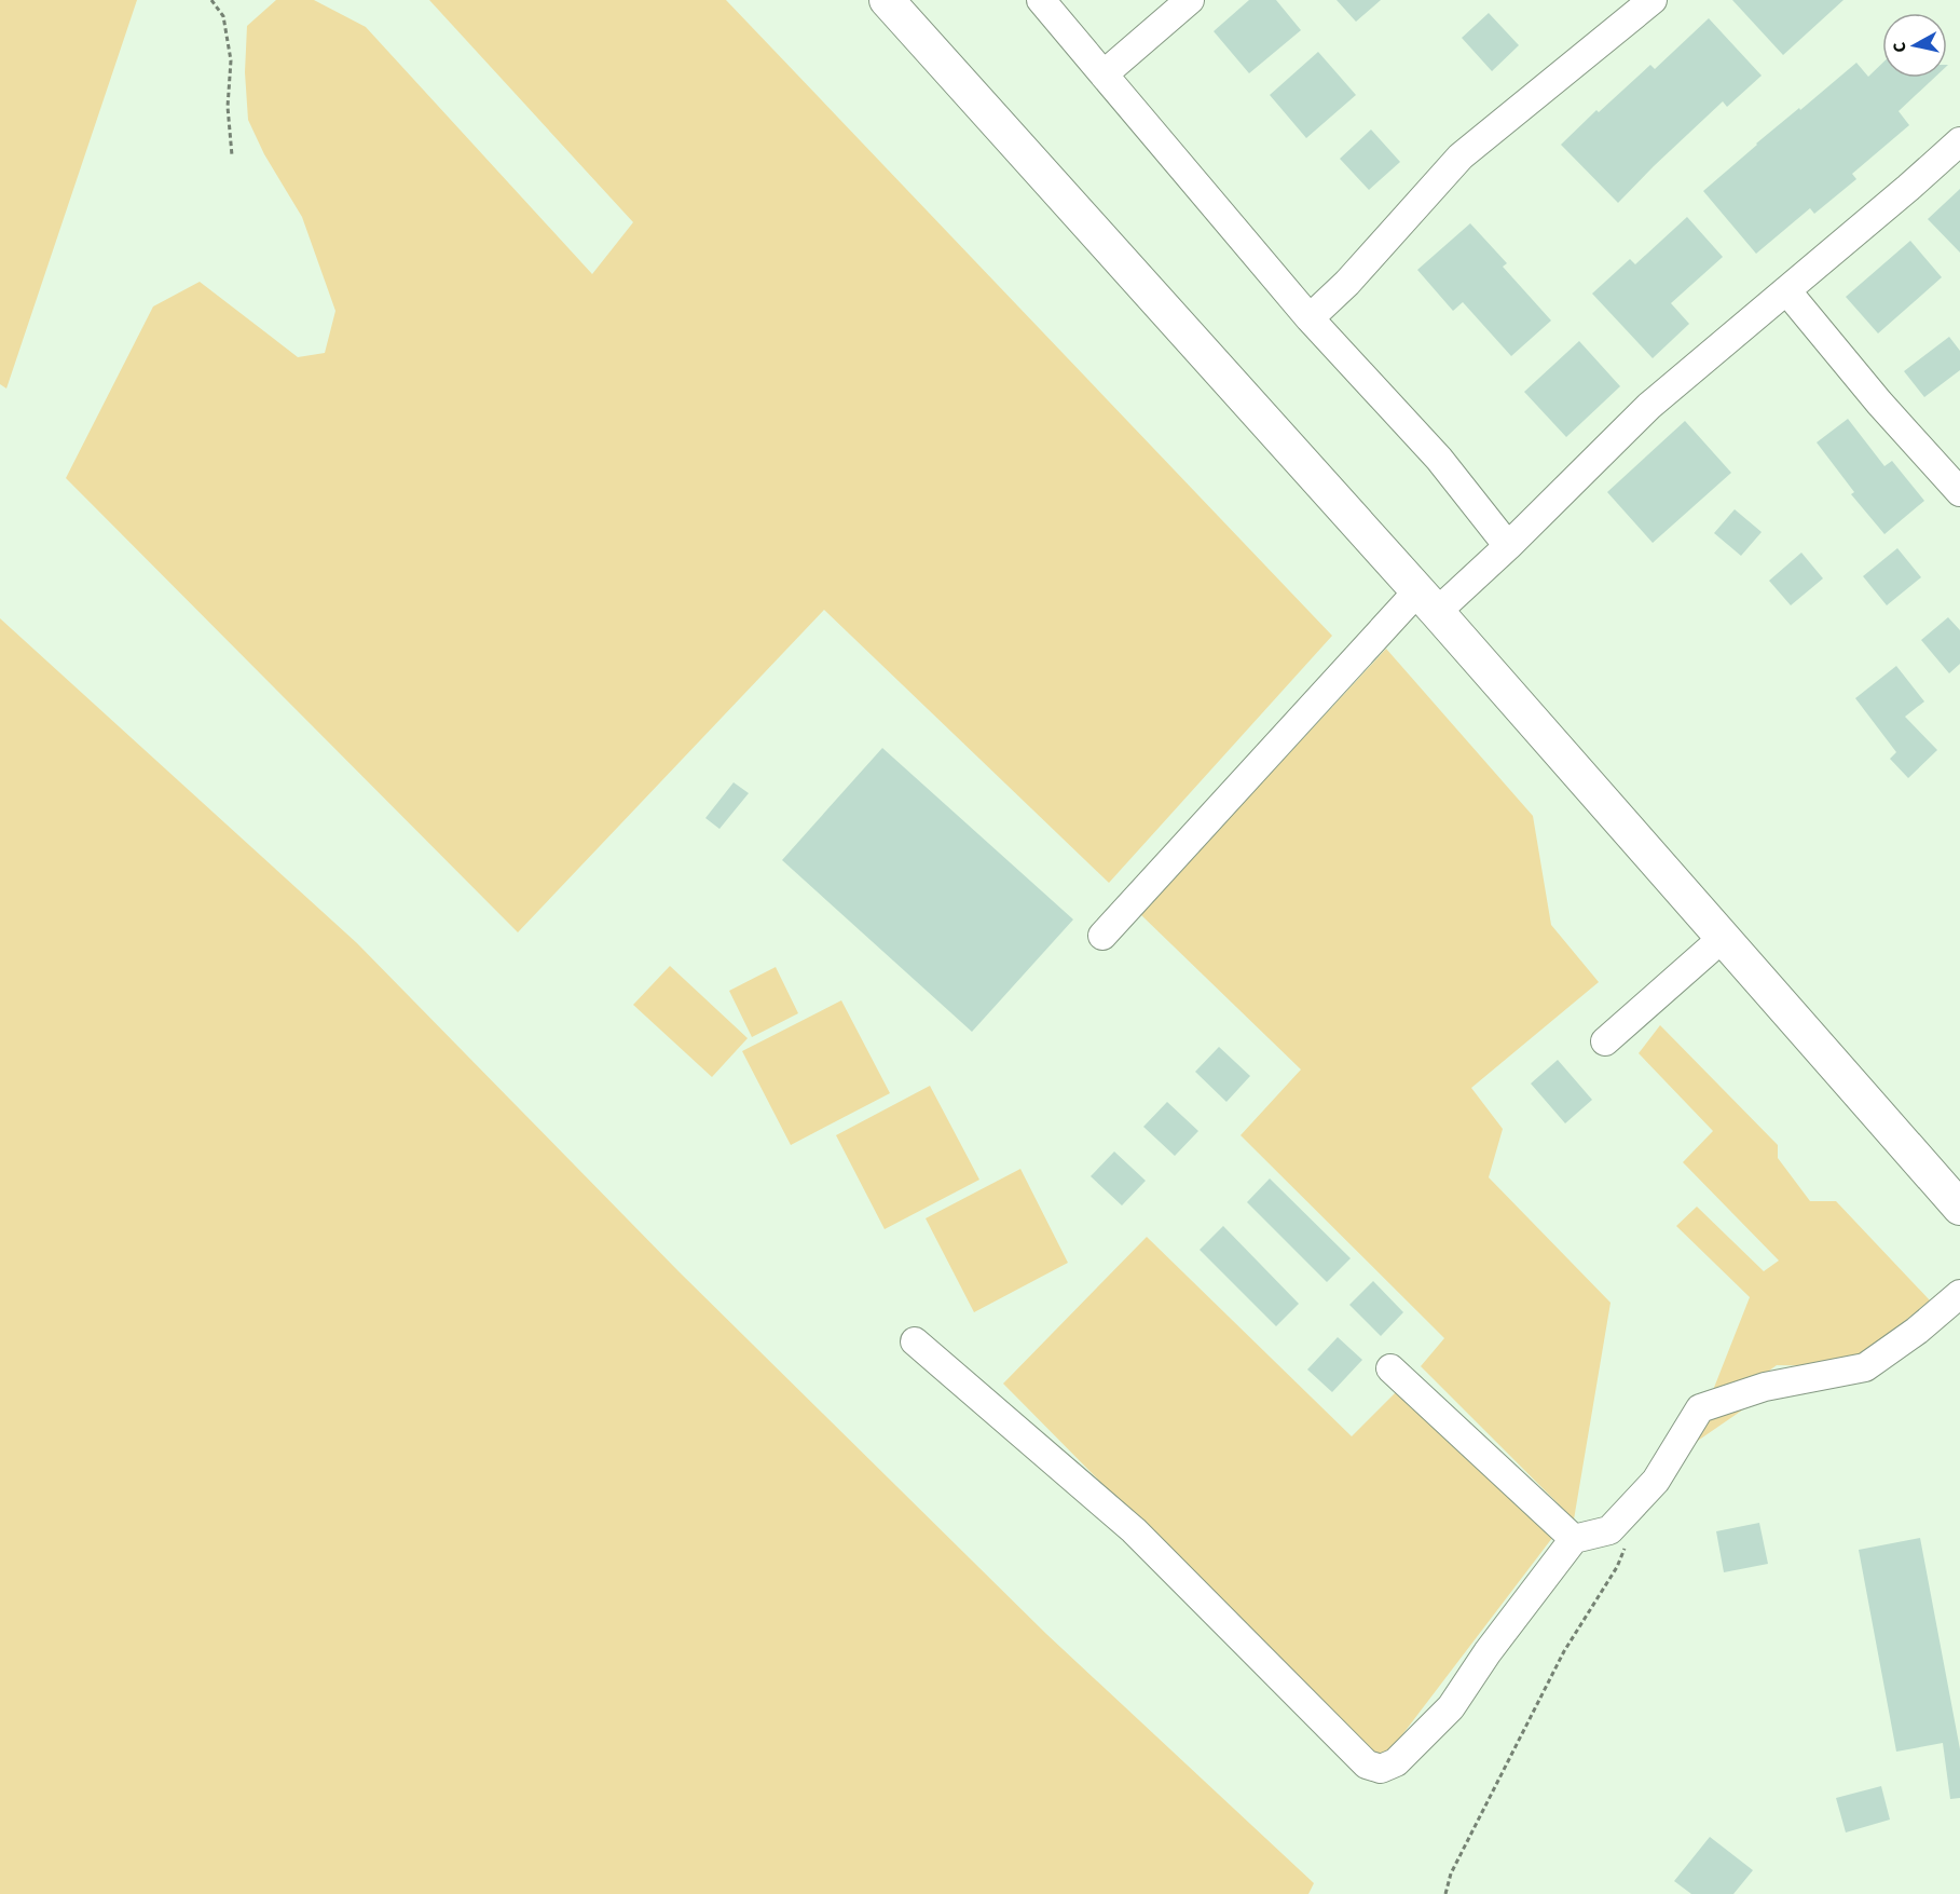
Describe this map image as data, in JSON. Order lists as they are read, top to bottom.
{
  "north": "left"
}
